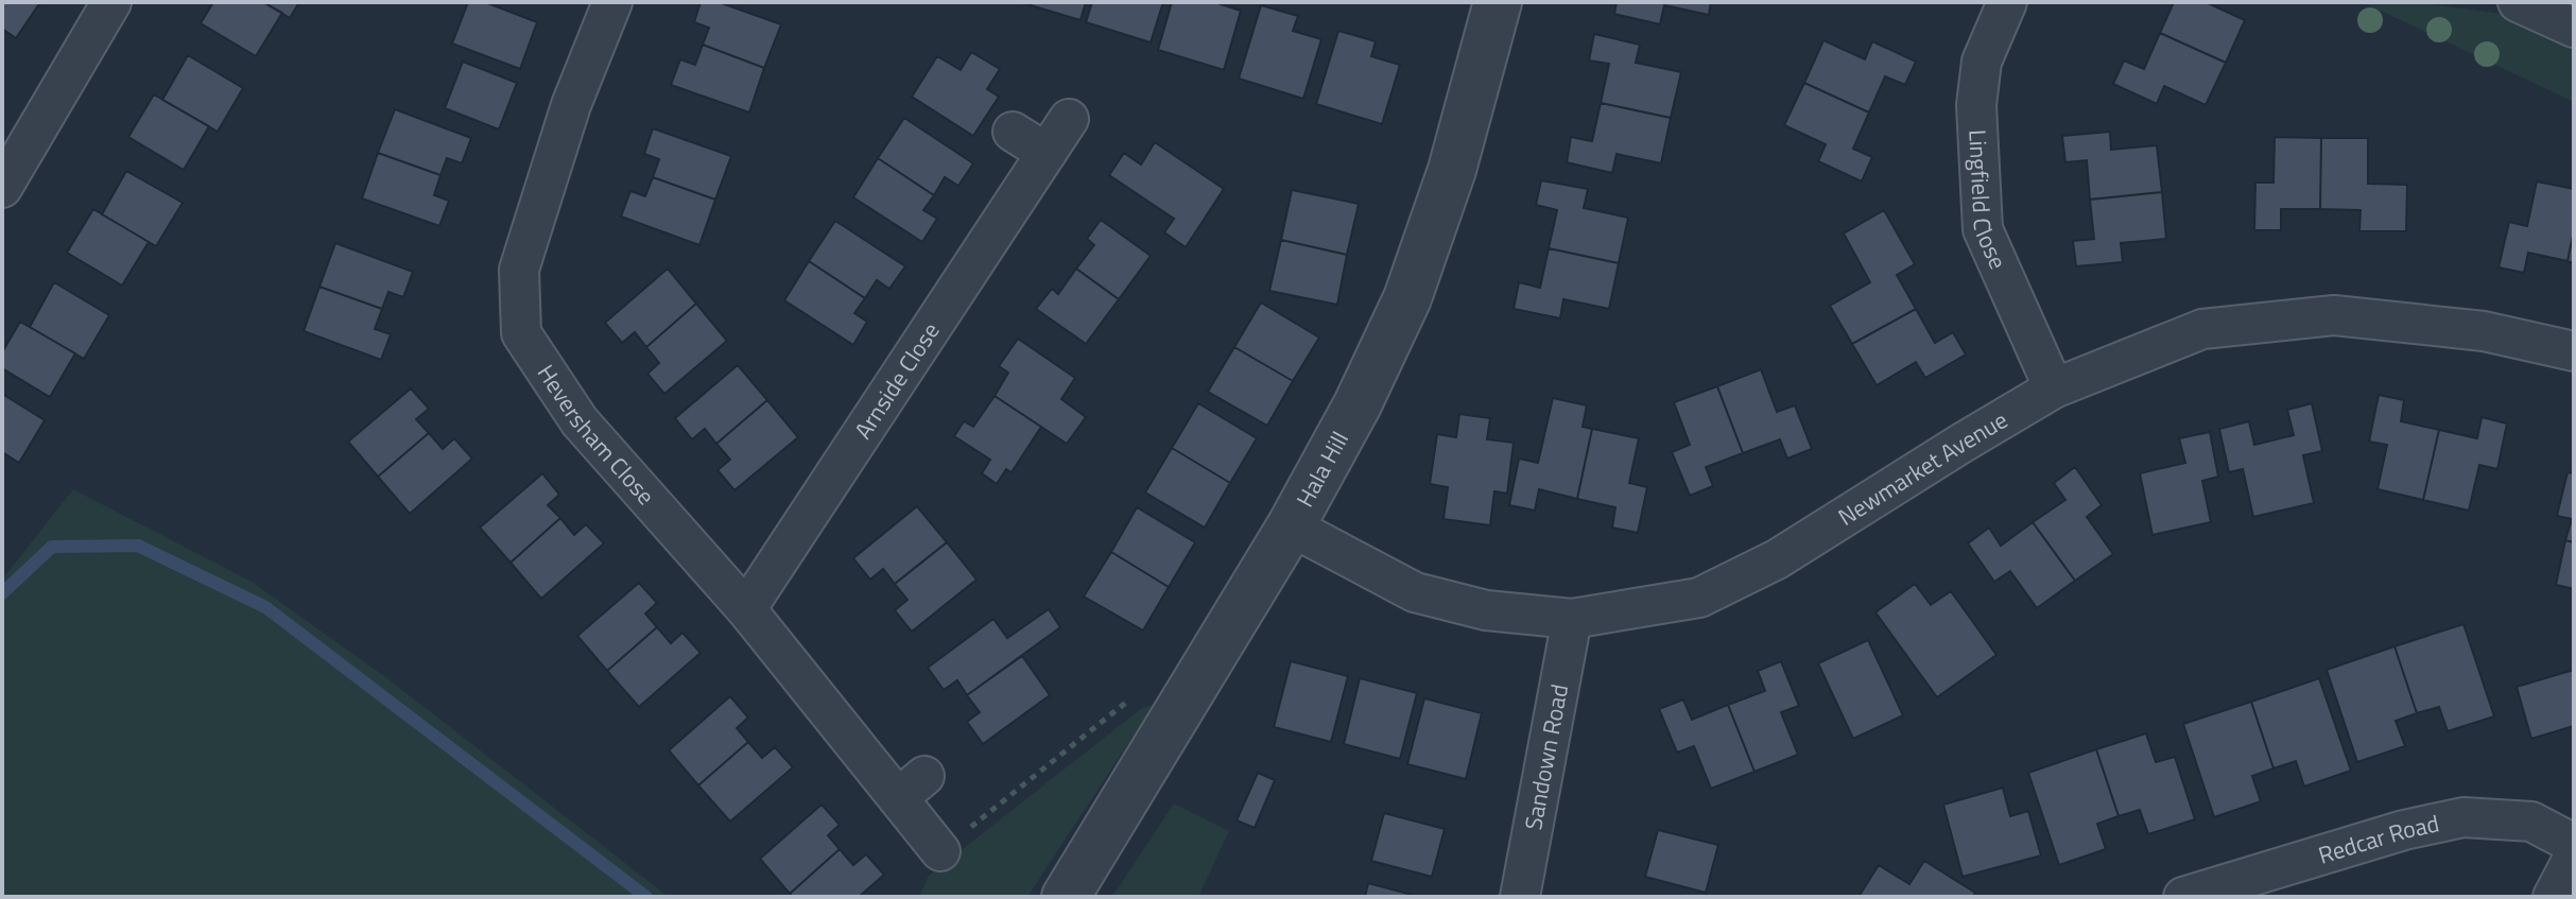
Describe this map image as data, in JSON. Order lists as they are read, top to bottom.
{
  "streets": {
    "street": [
      "Lingfield Close",
      "Arnside Close",
      "Heversham Close",
      "Hala Hill",
      "Newmarket Avenue",
      "Sandown Road",
      "Redcar Road"
    ]
  },
  "crossings": [
    ["Lingfield Close", "Newmarket Avenue"],
    ["Arnside Close", "Heversham Close"],
    ["Hala Hill", "Newmarket Avenue"],
    ["Newmarket Avenue", "Sandown Road"]
  ]
}
